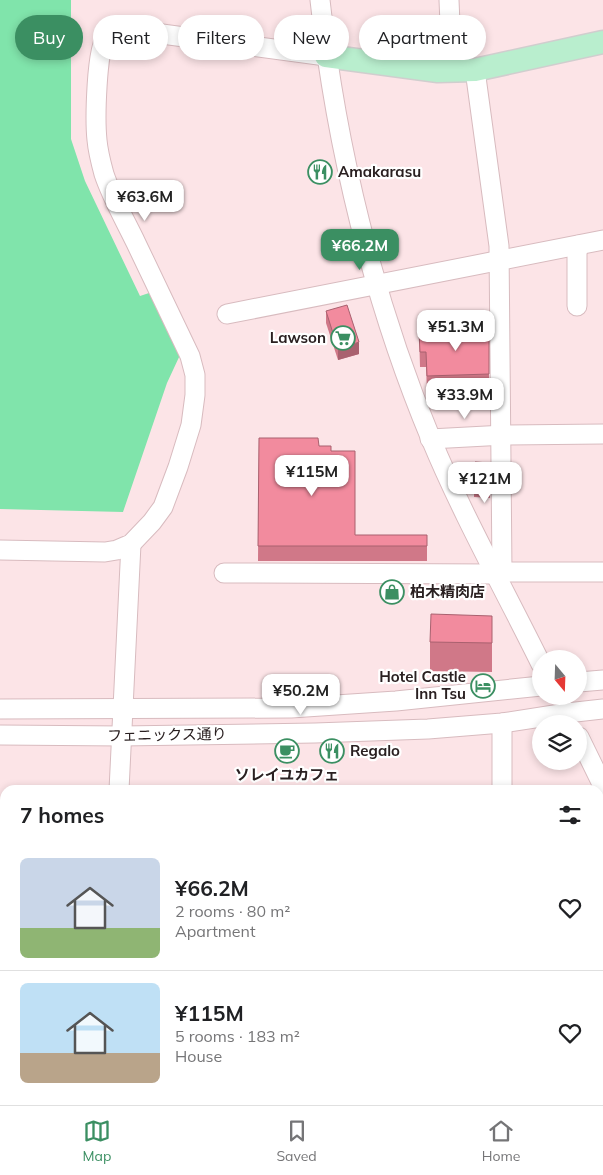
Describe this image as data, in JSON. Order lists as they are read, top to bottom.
{
  "streets": {
    "street": ["フェニックス通り"]
  },
  "places": {
    "restaurant": ["Amakarasu", "Regalo"],
    "supermarket": ["Lawson"],
    "shop": ["柏木精肉店"],
    "hotel": ["Hotel Castle Inn Tsu"],
    "cafe": ["ソレイユカフェ"]
  },
  "north": "bottom",
  "page": {
    "chip": [
      "Buy",
      "Rent",
      "Filters",
      "New",
      "Apartment"
    ],
    "price": [
      "¥63.6M",
      "¥66.2M",
      "¥51.3M",
      "¥33.9M",
      "¥115M",
      "¥121M",
      "¥50.2M"
    ],
    "heading": "7 homes",
    "list": [
      {
        "name": "¥66.2M",
        "note": "2 rooms · 80 m² · Apartment"
      },
      {
        "name": "¥115M",
        "note": "5 rooms · 183 m² · House"
      }
    ],
    "tabs": ["Map", "Saved", "Home"]
  }
}
